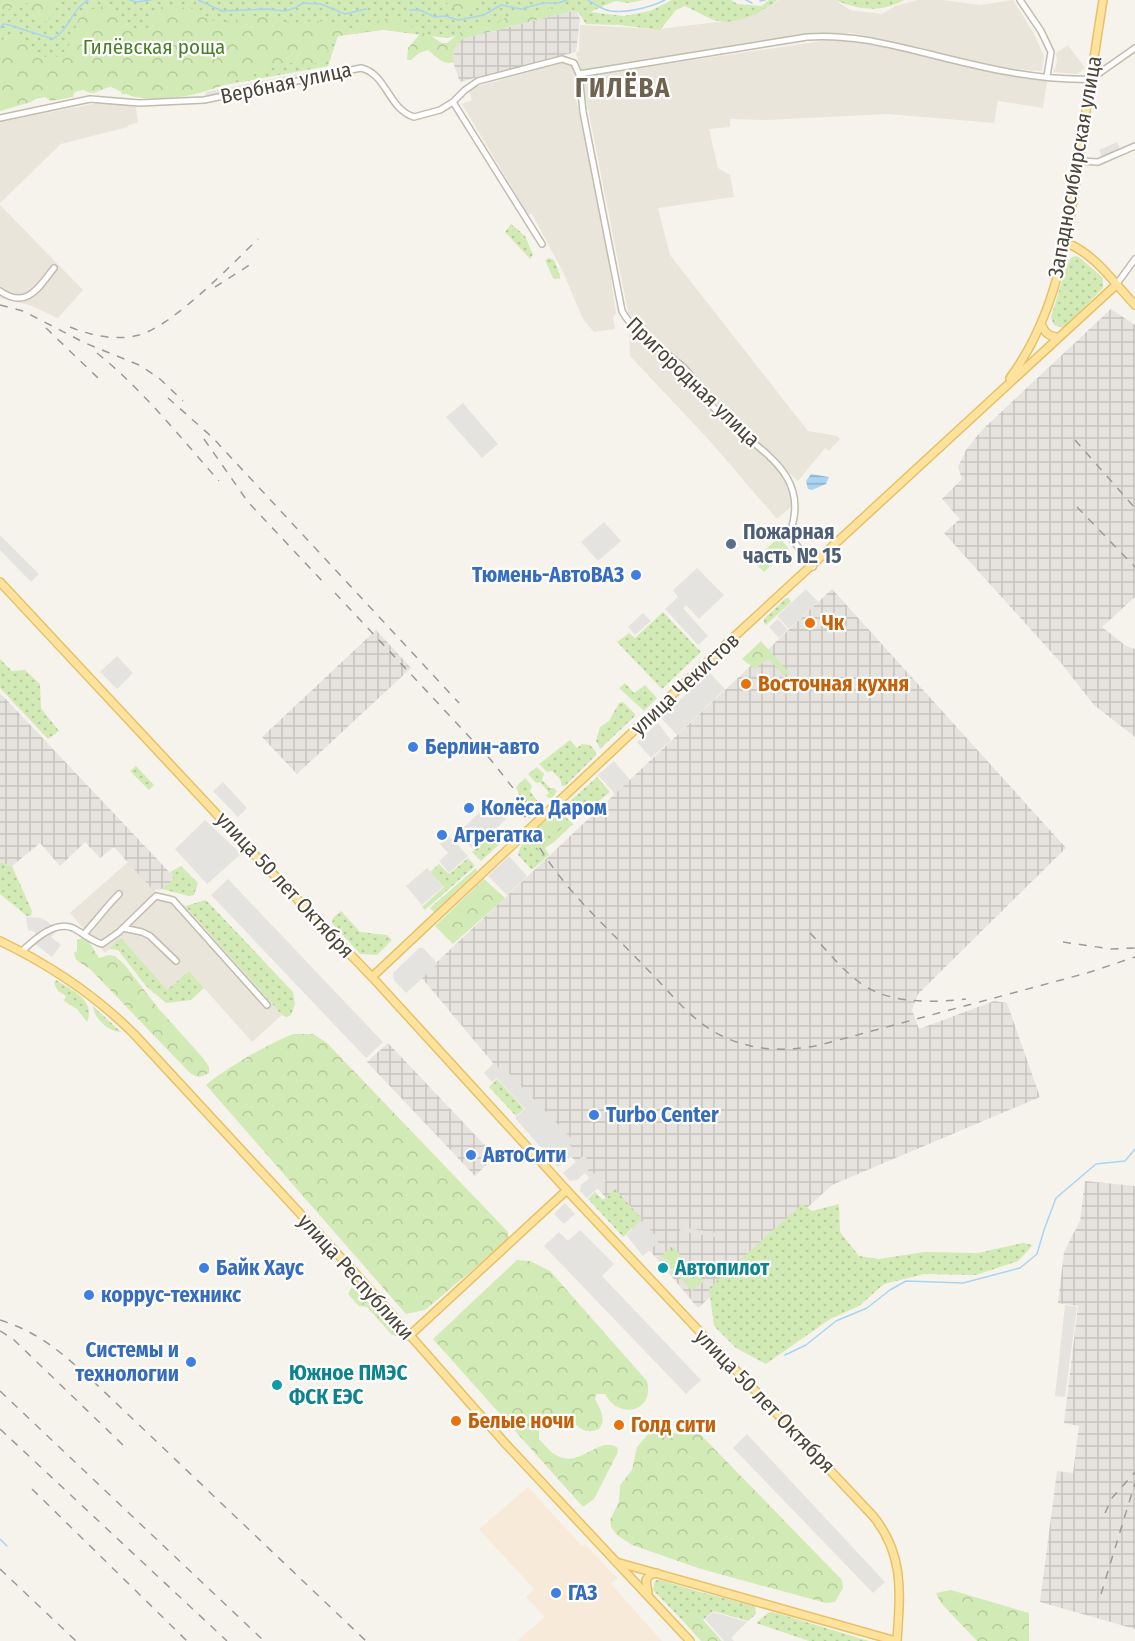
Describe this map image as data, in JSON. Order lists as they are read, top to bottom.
{
  "streets": {
    "main road": [
      "Западносибирская улица",
      "улица Чекистов",
      "улица 50 лет Октября",
      "улица Республики"
    ],
    "street": ["Вербная улица", "Пригородная улица"]
  },
  "crossings": [
    ["Западносибирская улица", "улица Чекистов"],
    ["Пригородная улица", "улица Чекистов"],
    ["улица Чекистов", "улица 50 лет Октября"]
  ],
  "districts": ["ГИЛЁВА"],
  "parks": ["Гилёвская роща"],
  "places": [
    "Пожарная часть № 15",
    "Тюмень-АвтоВАЗ",
    "Чк",
    "Восточная кухня",
    "Берлин-авто",
    "Колёса Даром",
    "Агрегатка",
    "Turbo Center",
    "АвтоСити",
    "Байк Хаус",
    "Автопилот",
    "коррус-техникс",
    "Системы и технологии",
    "Южное ПМЭС ФСК ЕЭС",
    "Белые ночи",
    "Голд сити",
    "ГАЗ"
  ]
}
